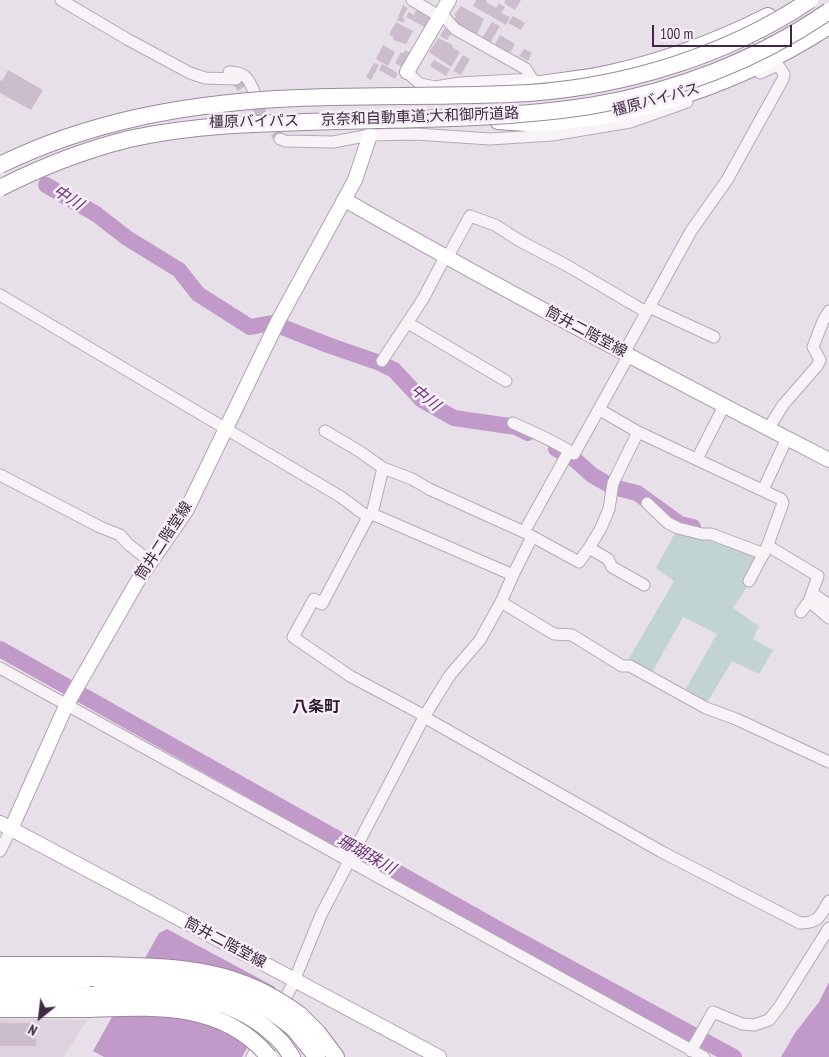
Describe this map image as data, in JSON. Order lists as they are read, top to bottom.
{
  "streets": {
    "highway": ["橿原バイパス", "京奈和自動車道;大和御所道路"],
    "main road": ["筒井二階堂線"]
  },
  "districts": ["八条町"],
  "water": ["中川", "珊瑚珠川"],
  "scale_bar": "100 m",
  "north": "bottom left"
}
